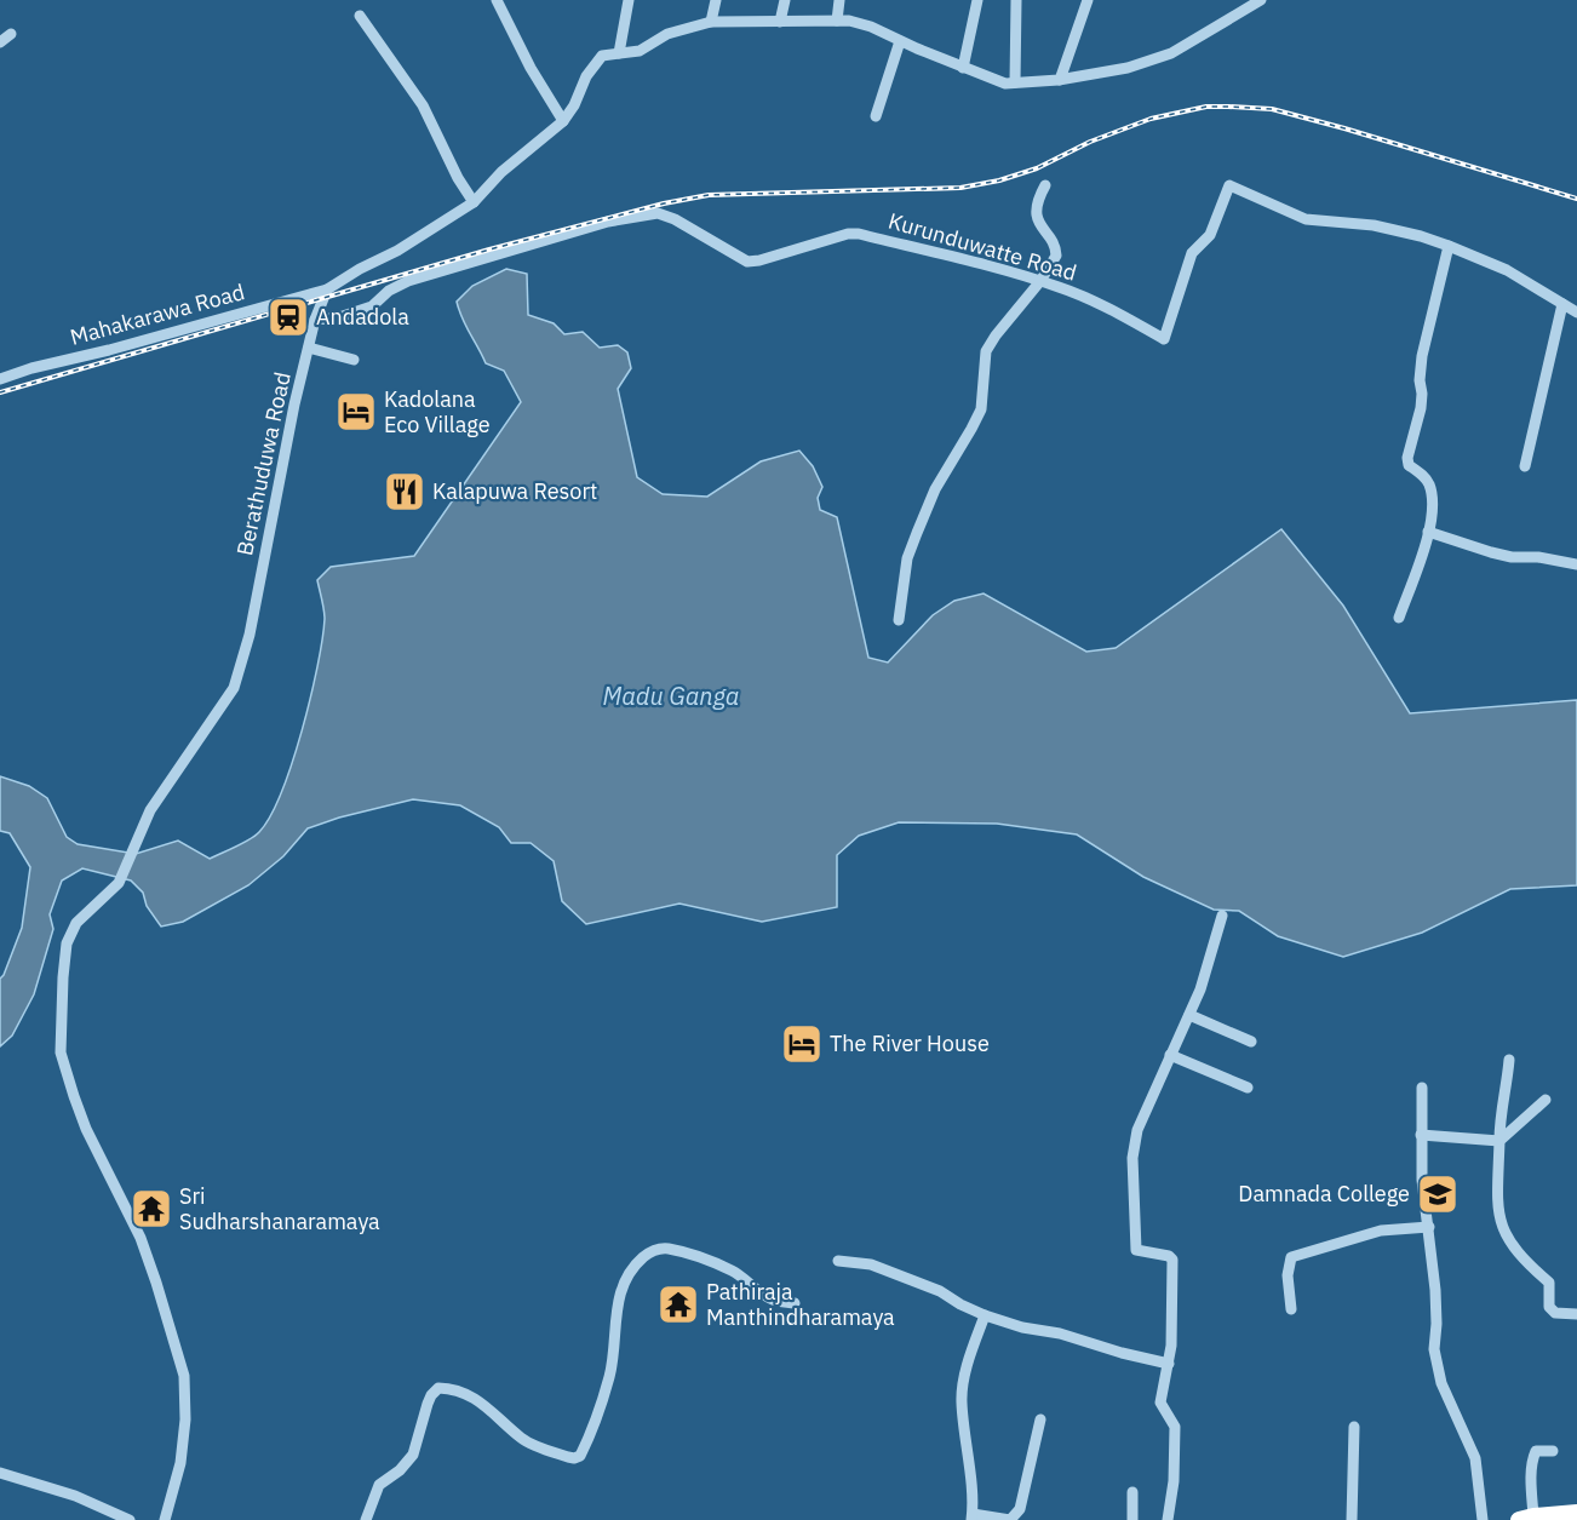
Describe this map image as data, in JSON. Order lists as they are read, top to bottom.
{
  "streets": {
    "street": ["Kurunduwatte Road", "Mahakarawa Road", "Berathuduwa Road"]
  },
  "crossings": [
    ["Kurunduwatte Road", "Berathuduwa Road"],
    ["Mahakarawa Road", "Berathuduwa Road"]
  ],
  "water": ["Madu Ganga"],
  "places": {
    "station": ["Andadola"],
    "hotel": ["Kadolana Eco Village", "The River House"],
    "restaurant": ["Kalapuwa Resort"],
    "school or university": ["Damnada College"],
    "temple": ["Sri Sudharshanaramaya", "Pathiraja Manthindharamaya"]
  }
}
